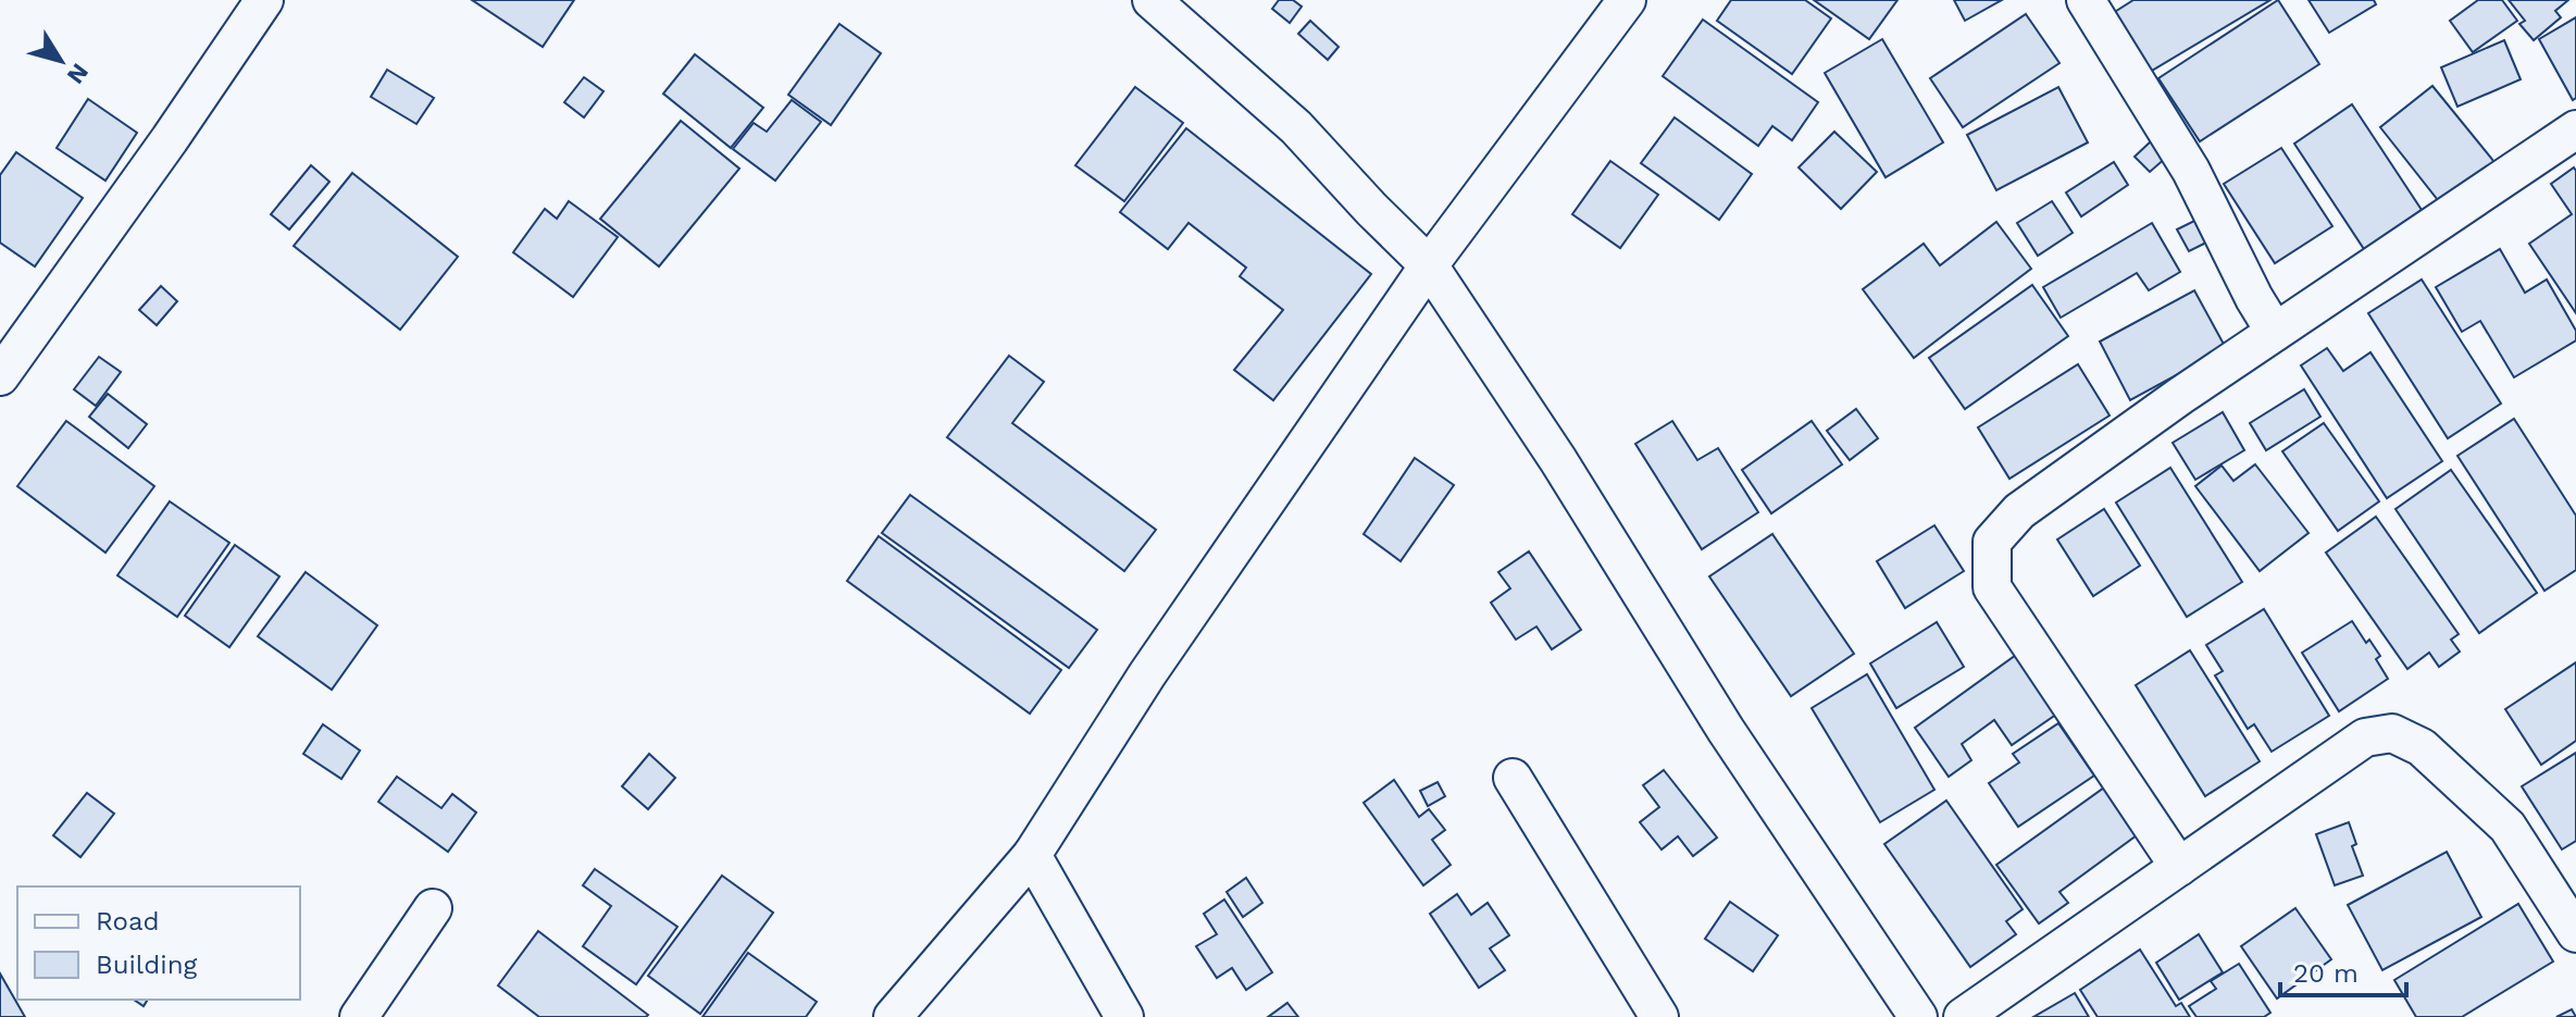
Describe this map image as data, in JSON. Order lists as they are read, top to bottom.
{
  "legend": ["Road", "Building"],
  "scale_bar": "20 m",
  "north": "bottom right"
}
